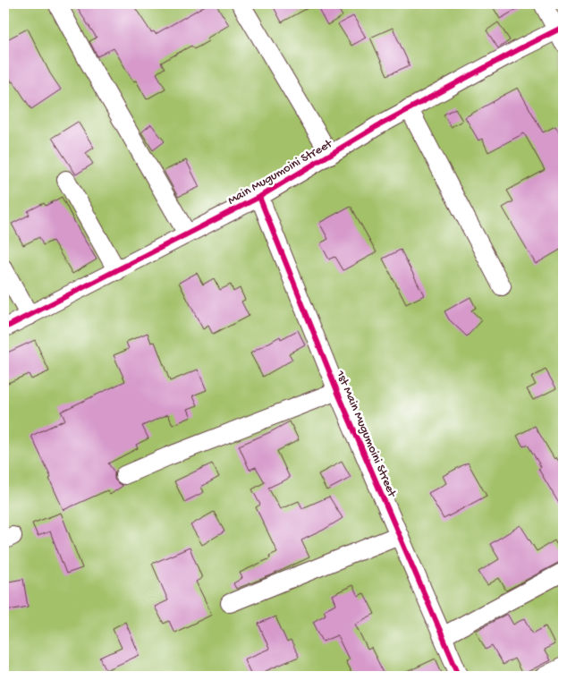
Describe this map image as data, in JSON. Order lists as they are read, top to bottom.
{
  "streets": {
    "street": ["Main Mugumoini Street", "1st Main Mugumoini Street"]
  },
  "crossings": [
    ["Main Mugumoini Street", "1st Main Mugumoini Street"]
  ]
}
